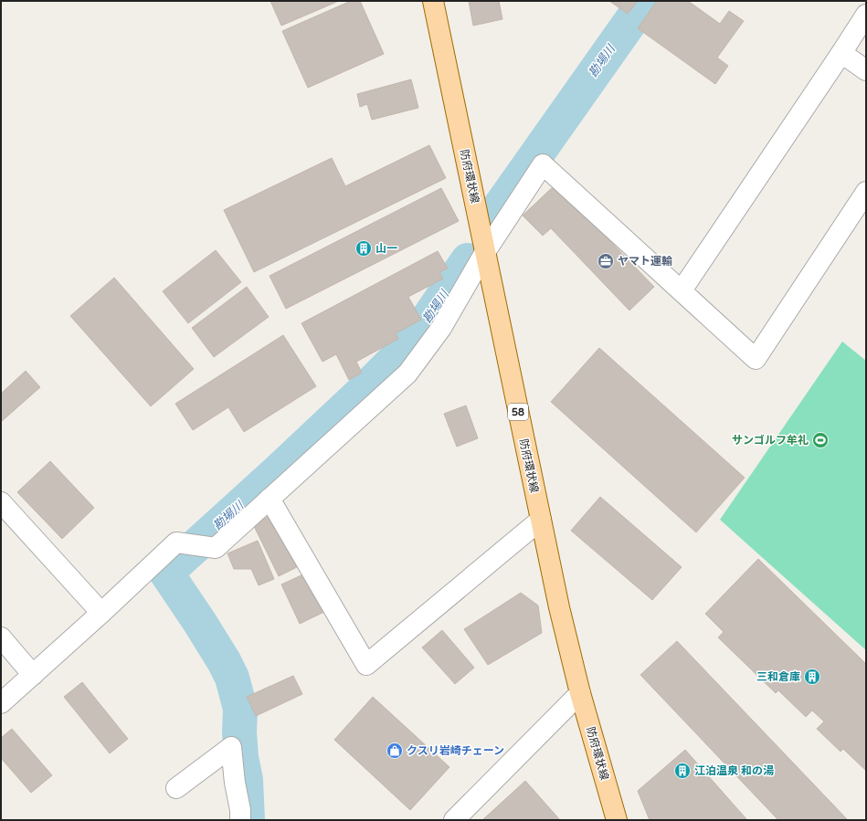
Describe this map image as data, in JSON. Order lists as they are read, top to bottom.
{
  "streets": {
    "main road": ["防府環状線", "58"]
  },
  "water": ["勘場川"],
  "places": {
    "building": ["山一", "三和倉庫", "江泊温泉 和の湯"],
    "office": ["ヤマト運輸"],
    "sports": ["サンゴルフ牟礼"],
    "shop": ["クスリ岩崎チェーン"]
  }
}
